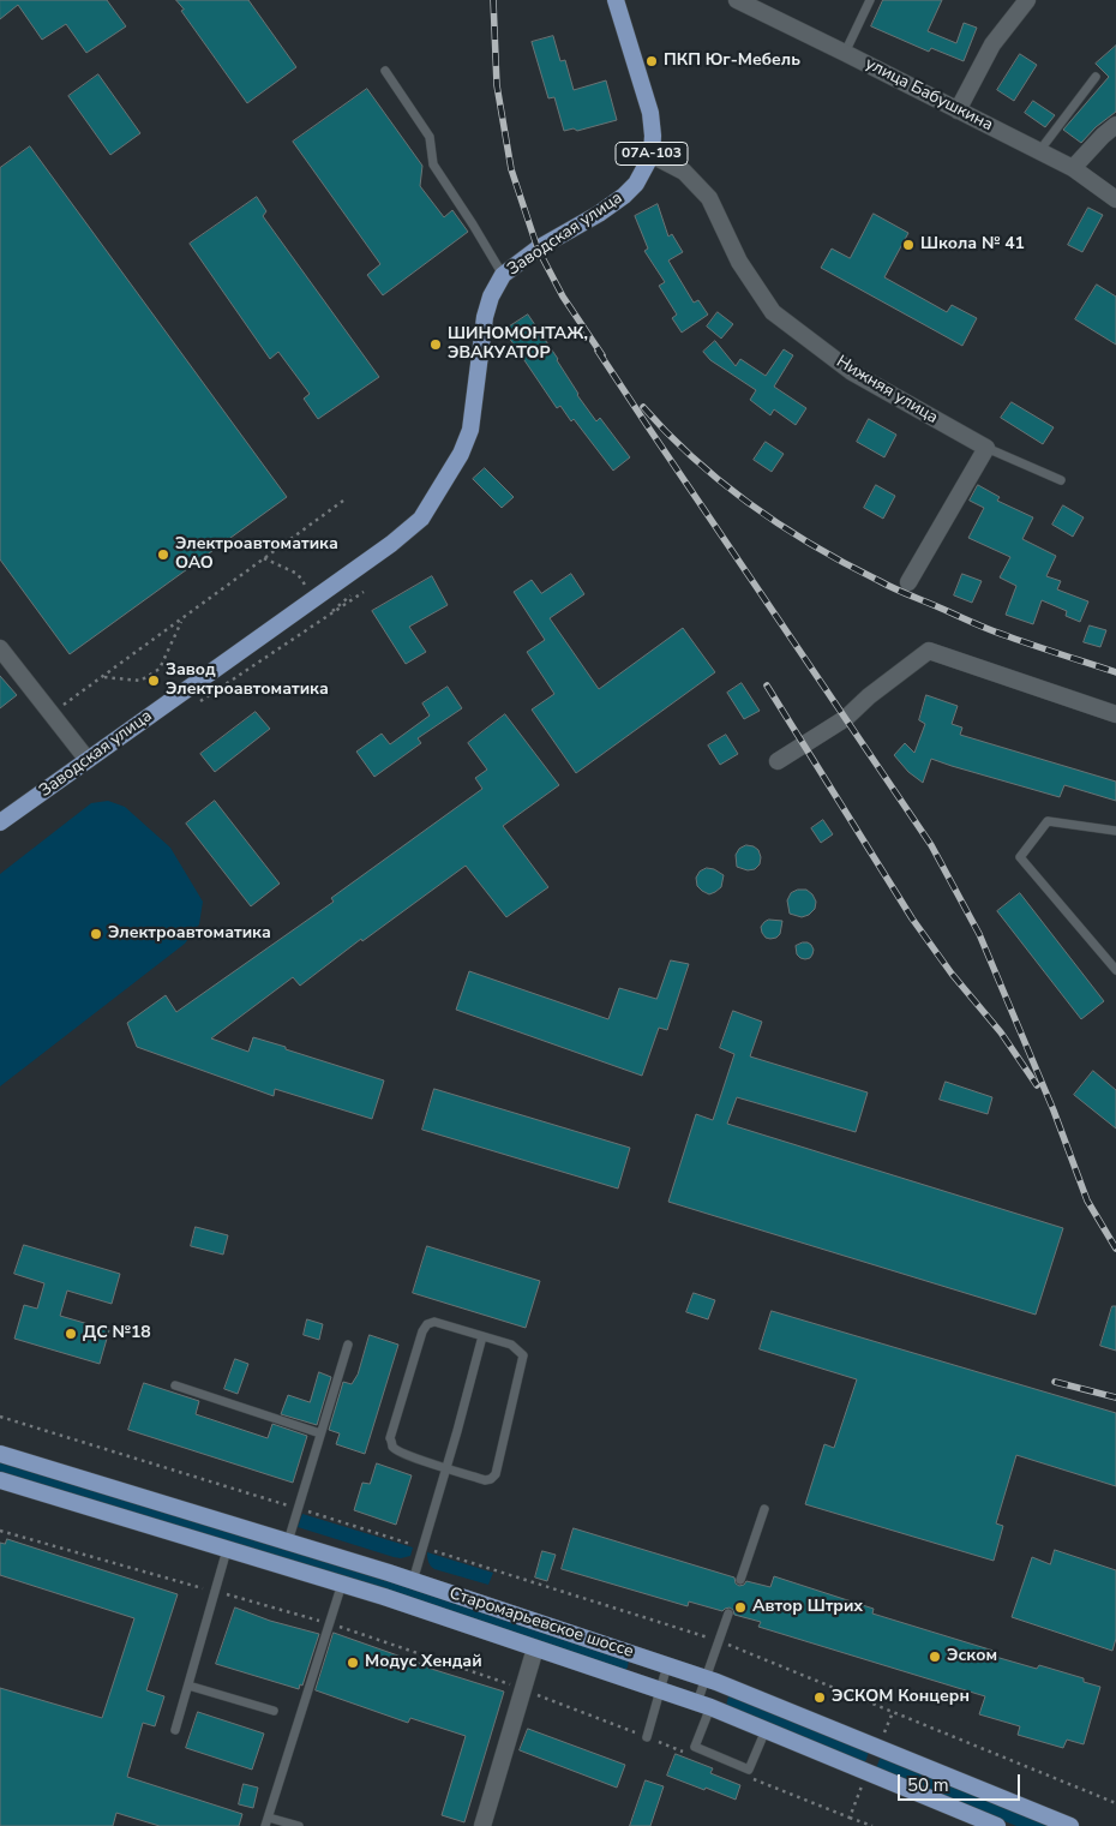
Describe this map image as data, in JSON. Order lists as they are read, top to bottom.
{
  "streets": {
    "main road": ["07А-103", "Заводская улица", "Старомарьевское шоссе"],
    "street": ["улица Бабушкина", "Нижняя улица"]
  },
  "crossings": [
    ["Заводская улица", "Нижняя улица"]
  ],
  "places": [
    "ПКП Юг-Мебель",
    "Школа № 41",
    "ШИНОМОНТАЖ, ЭВАКУАТОР",
    "Электроавтоматика ОАО",
    "Завод Электроавтоматика",
    "Электроавтоматика",
    "ДС №18",
    "Автор Штрих",
    "Эском",
    "Модус Хендай",
    "ЭСКОМ Концерн"
  ],
  "scale_bar": "50 m"
}
